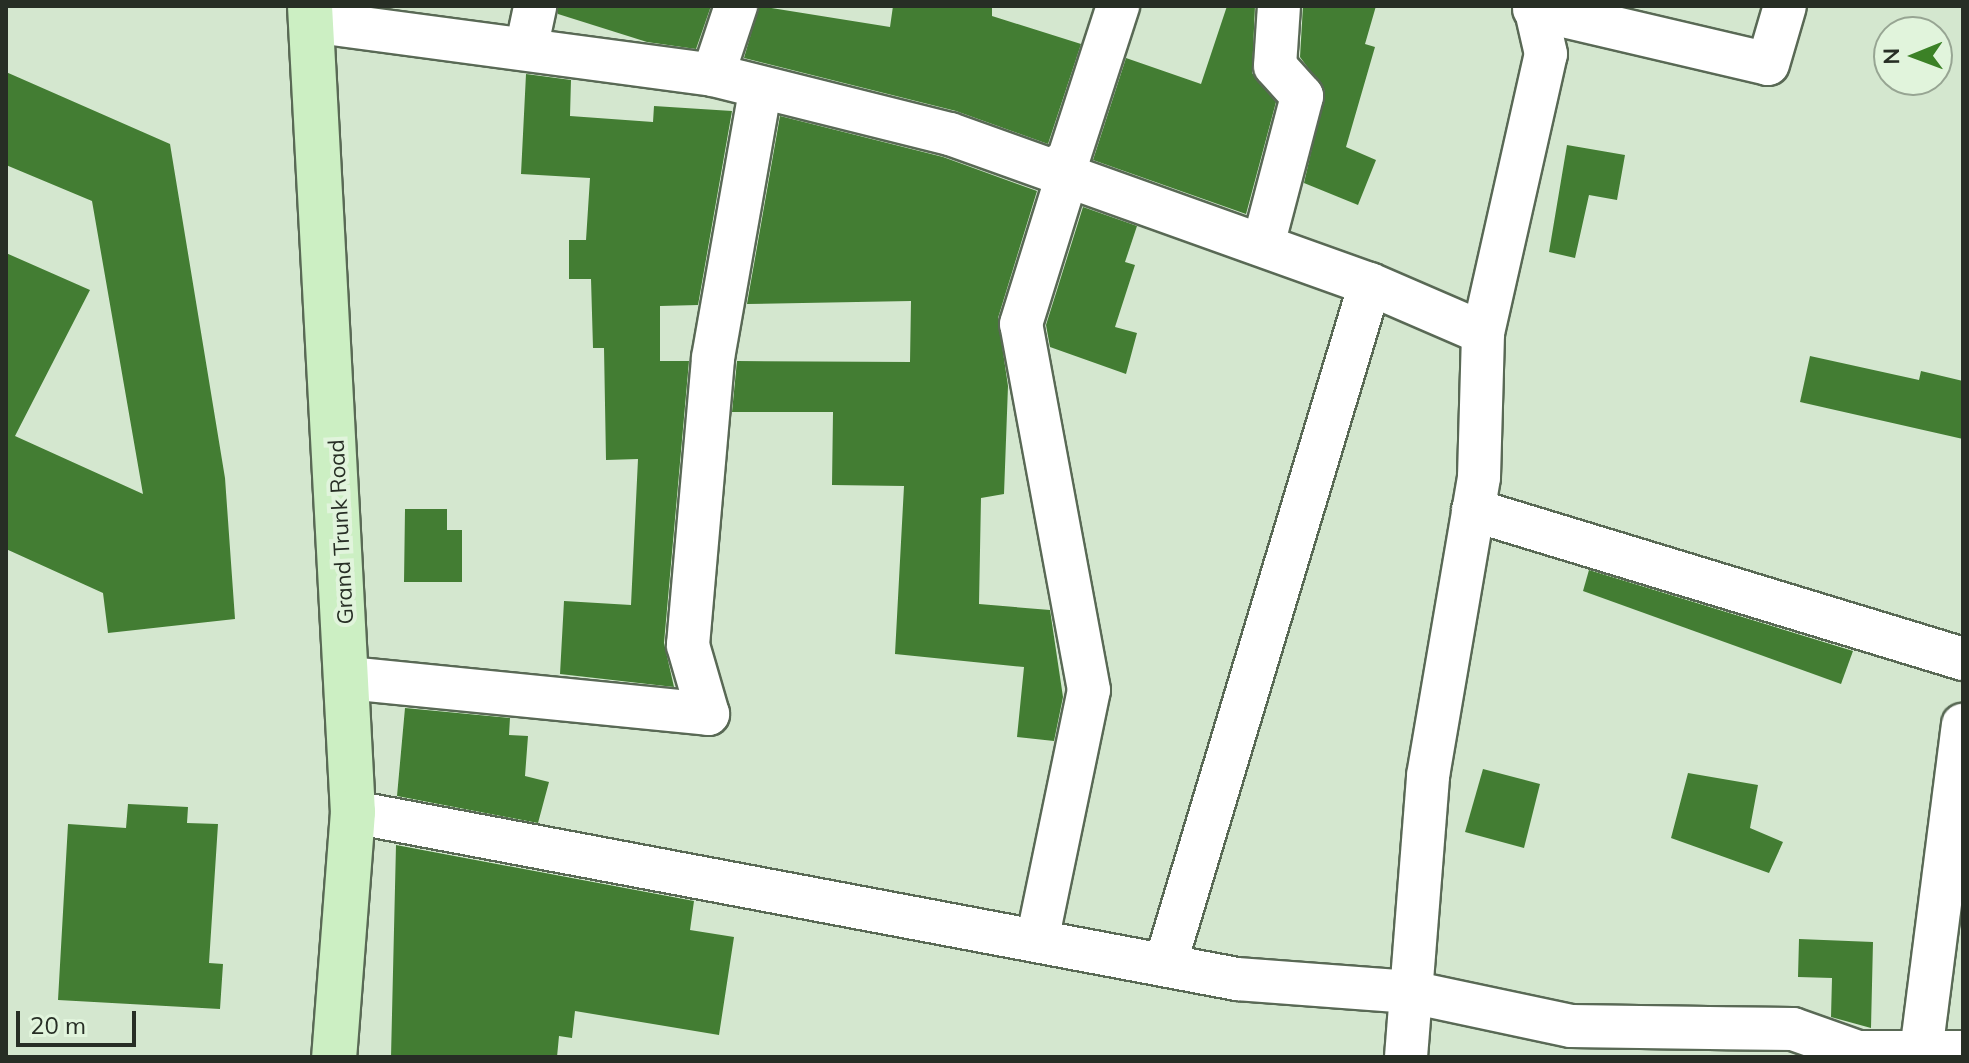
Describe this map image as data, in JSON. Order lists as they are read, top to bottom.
{
  "streets": {
    "main road": ["Grand Trunk Road"]
  },
  "scale_bar": "20 m",
  "north": "left"
}
